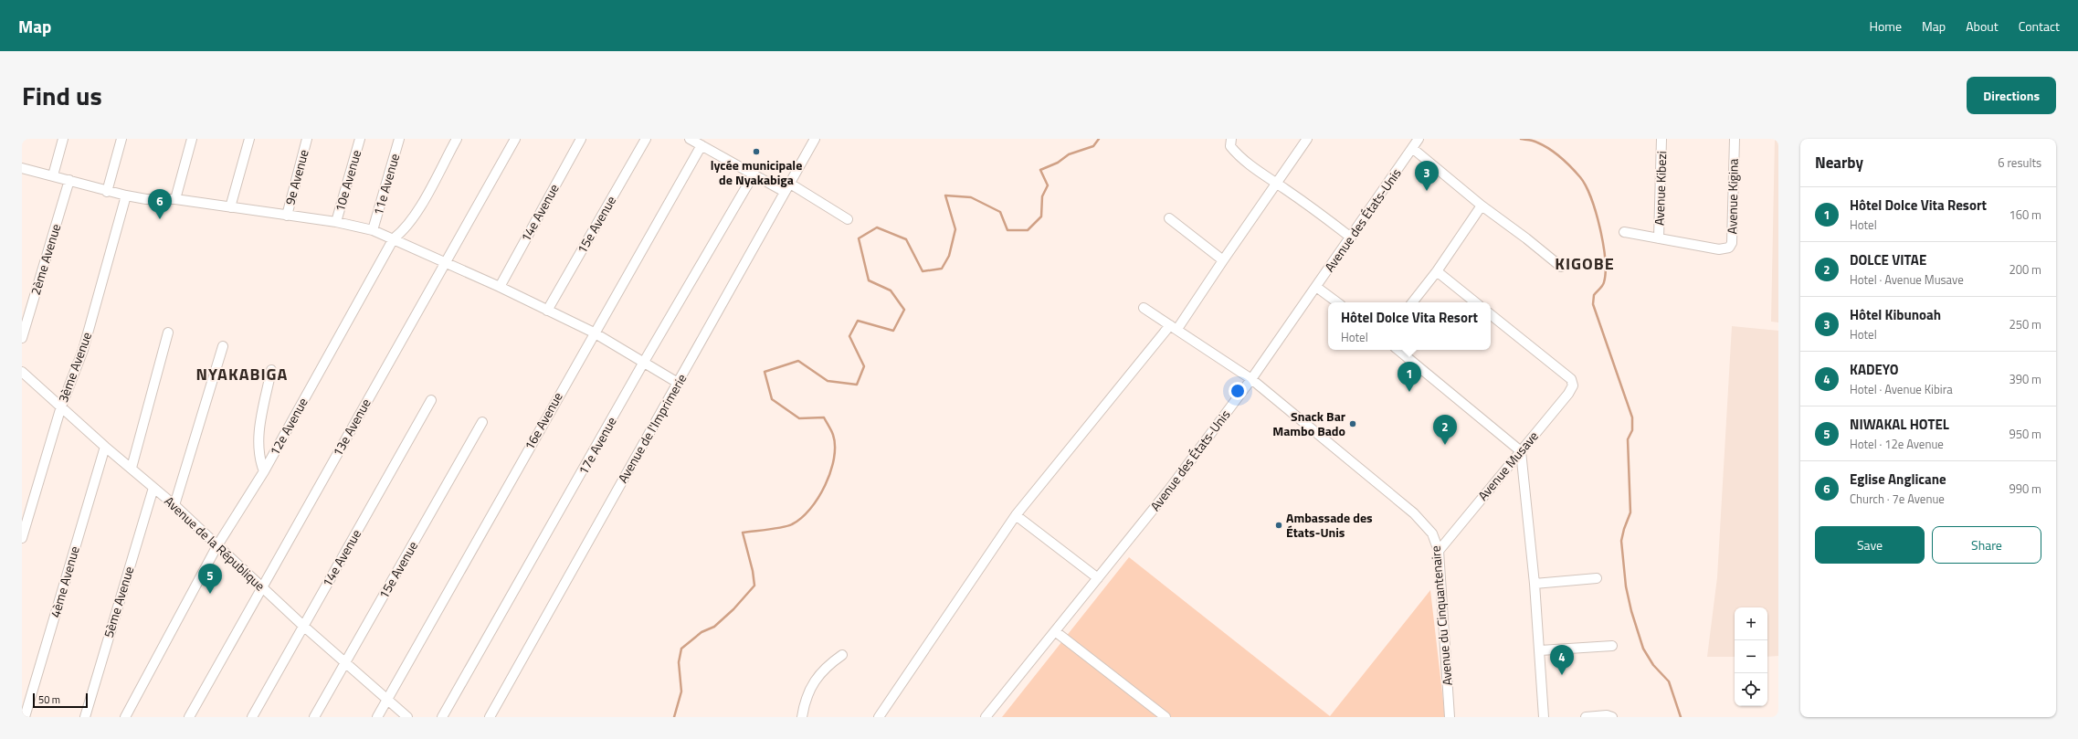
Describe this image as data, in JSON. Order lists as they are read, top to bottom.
{
  "streets": {
    "street": [
      "9e Avenue",
      "10e Avenue",
      "11e Avenue",
      "Avenue Kibezi",
      "Avenue Kigina",
      "14e Avenue",
      "Avenue des États-Unis",
      "15e Avenue",
      "2ème Avenue",
      "3ème Avenue",
      "16e Avenue",
      "12e Avenue",
      "13e Avenue",
      "Avenue de l'Imprimerie",
      "17e Avenue",
      "Avenue Musave",
      "Avenue de la République",
      "4ème Avenue",
      "5ème Avenue",
      "Avenue du Cinquantenaire"
    ]
  },
  "crossings": [
    ["Avenue Kibezi", "Avenue Kigina"],
    ["14e Avenue", "Avenue de la République"],
    ["Avenue des États-Unis", "Avenue du Cinquantenaire"],
    ["15e Avenue", "Avenue de la République"],
    ["3ème Avenue", "Avenue de la République"],
    ["16e Avenue", "Avenue de la République"],
    ["12e Avenue", "Avenue de la République"],
    ["13e Avenue", "Avenue de la République"],
    ["Avenue Musave", "Avenue du Cinquantenaire"],
    ["Avenue de la République", "4ème Avenue"],
    ["Avenue de la République", "5ème Avenue"]
  ],
  "districts": ["KIGOBE", "NYAKABIGA"],
  "places": ["lycée municipale de Nyakabiga", "Snack Bar Mambo Bado", "Ambassade des États-Unis"],
  "scale_bar": "50 m",
  "page": {
    "header": "Map",
    "nav": [
      "Home",
      "Map",
      "About",
      "Contact"
    ],
    "title": "Find us",
    "buttons": [
      "Directions",
      ["Save", "Share"]
    ],
    "heading": ["Nearby", "6 results"],
    "pins": [
      "3",
      "6",
      "1",
      "2",
      "5",
      "4"
    ],
    "list": [
      {
        "mark": "1",
        "name": "Hôtel Dolce Vita Resort",
        "note": "Hotel",
        "value": "160 m"
      },
      {
        "mark": "2",
        "name": "DOLCE VITAE",
        "note": "Hotel · Avenue Musave",
        "value": "200 m"
      },
      {
        "mark": "3",
        "name": "Hôtel Kibunoah",
        "note": "Hotel",
        "value": "250 m"
      },
      {
        "mark": "4",
        "name": "KADEYO",
        "note": "Hotel · Avenue Kibira",
        "value": "390 m"
      },
      {
        "mark": "5",
        "name": "NIWAKAL HOTEL",
        "note": "Hotel · 12e Avenue",
        "value": "950 m"
      },
      {
        "mark": "6",
        "name": "Eglise Anglicane",
        "note": "Church · 7e Avenue",
        "value": "990 m"
      }
    ],
    "popup": ["Hôtel Dolce Vita Resort", "Hotel"],
    "map_buttons": ["+", "−"],
    "scale": "50 m"
  }
}
